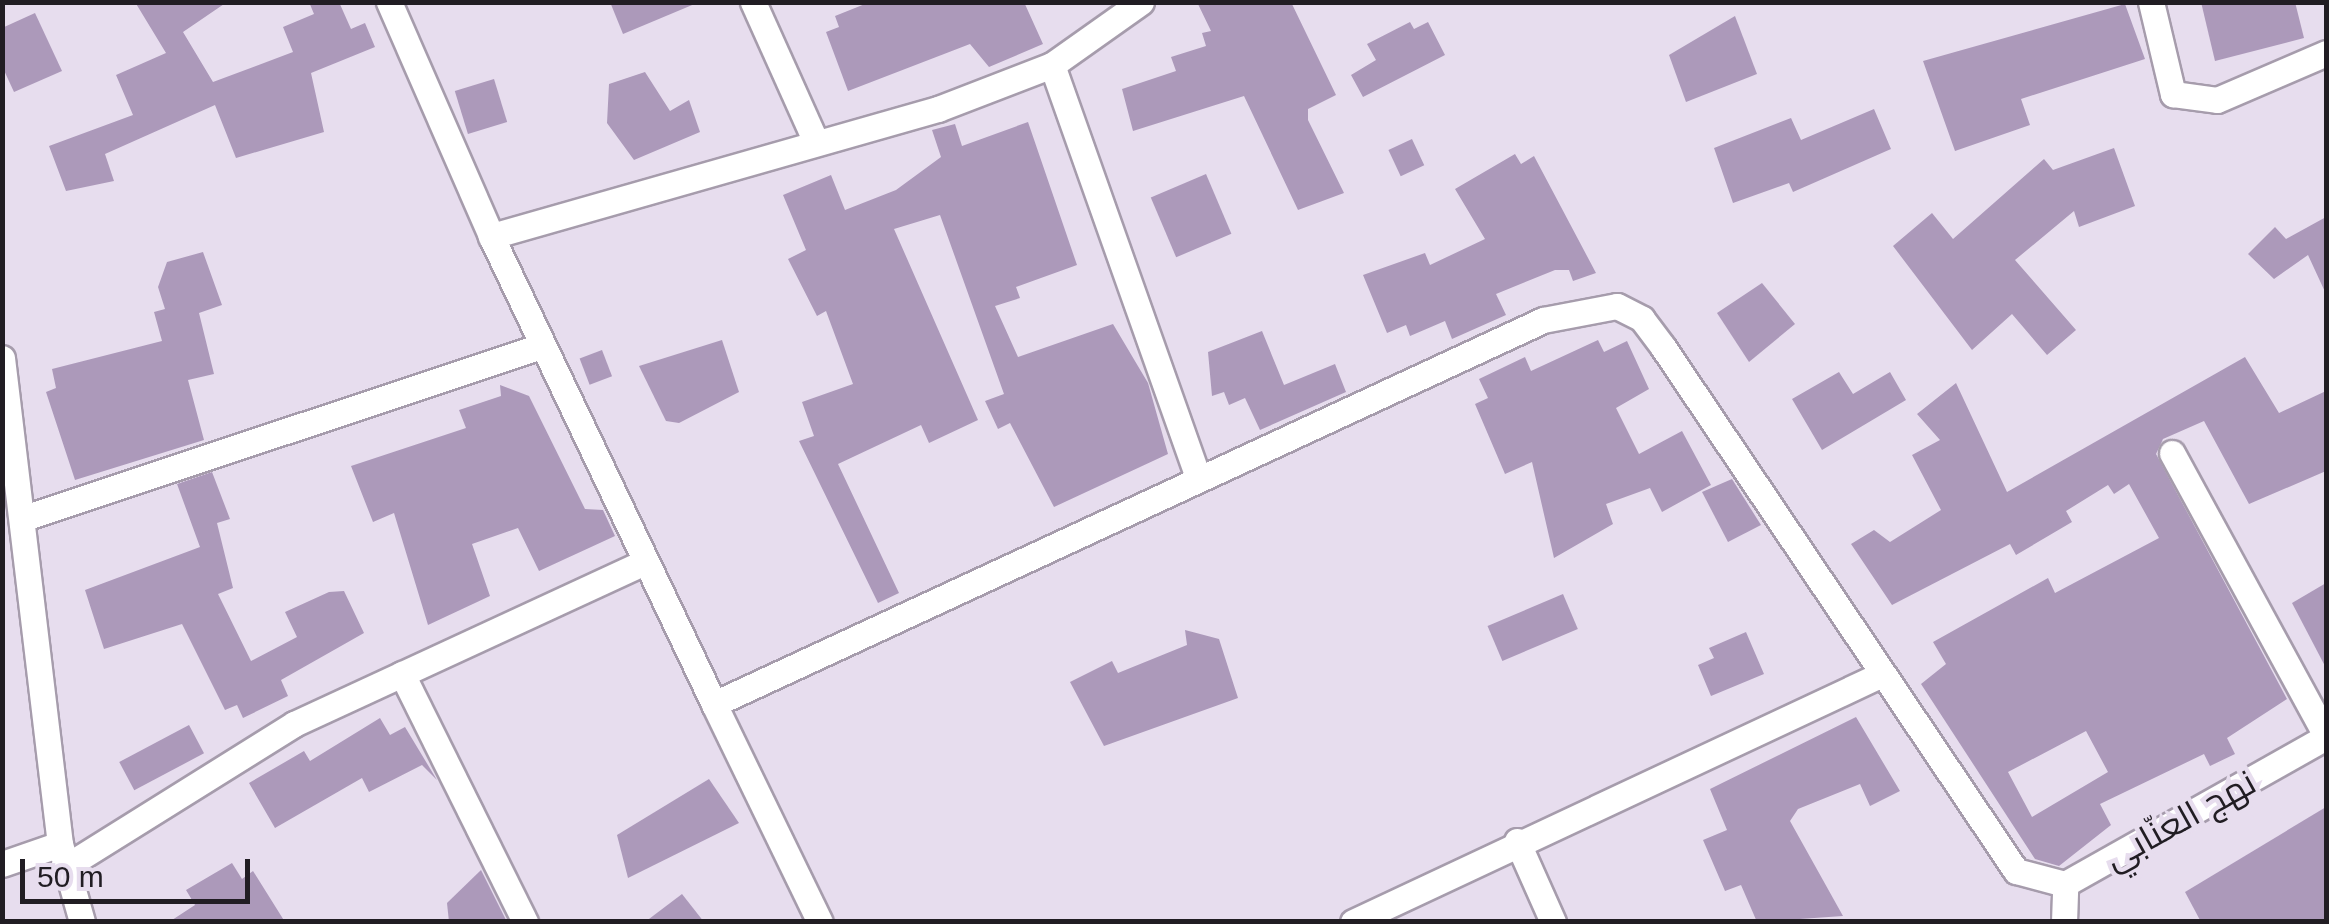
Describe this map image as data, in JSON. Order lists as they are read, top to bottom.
{
  "streets": {
    "street": ["نهج العنّابي"]
  },
  "scale_bar": "50 m"
}
